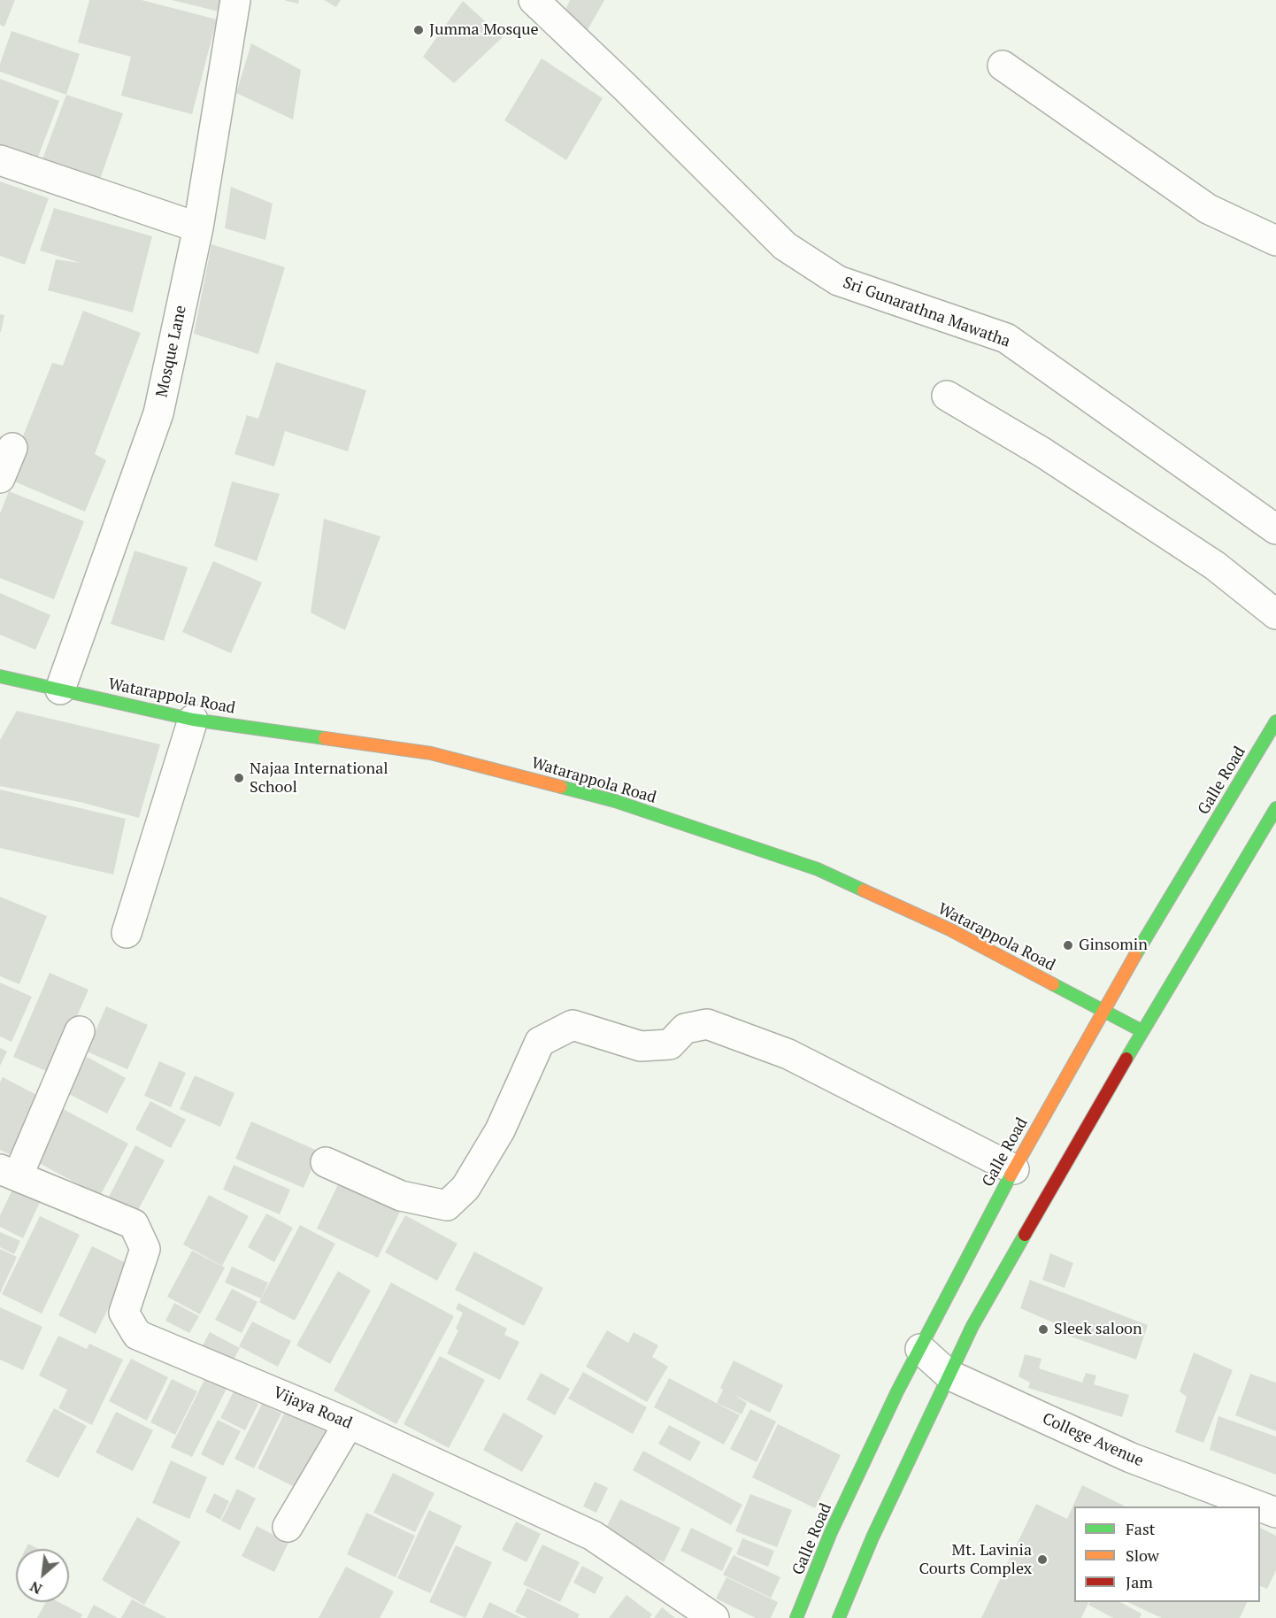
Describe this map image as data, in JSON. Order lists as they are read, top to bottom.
{
  "streets": {
    "main road": ["Watarappola Road", "Galle Road"],
    "street": [
      "Sri Gunarathna Mawatha",
      "Mosque Lane",
      "Vijaya Road",
      "College Avenue"
    ]
  },
  "crossings": [
    ["Mosque Lane", "Watarappola Road"],
    ["Watarappola Road", "Galle Road"],
    ["Galle Road", "College Avenue"]
  ],
  "places": [
    "Jumma Mosque",
    "Najaa International School",
    "Ginsomin",
    "Sleek saloon",
    "Mt. Lavinia Courts Complex"
  ],
  "legend": ["Fast", "Slow", "Jam"],
  "north": "bottom left"
}
